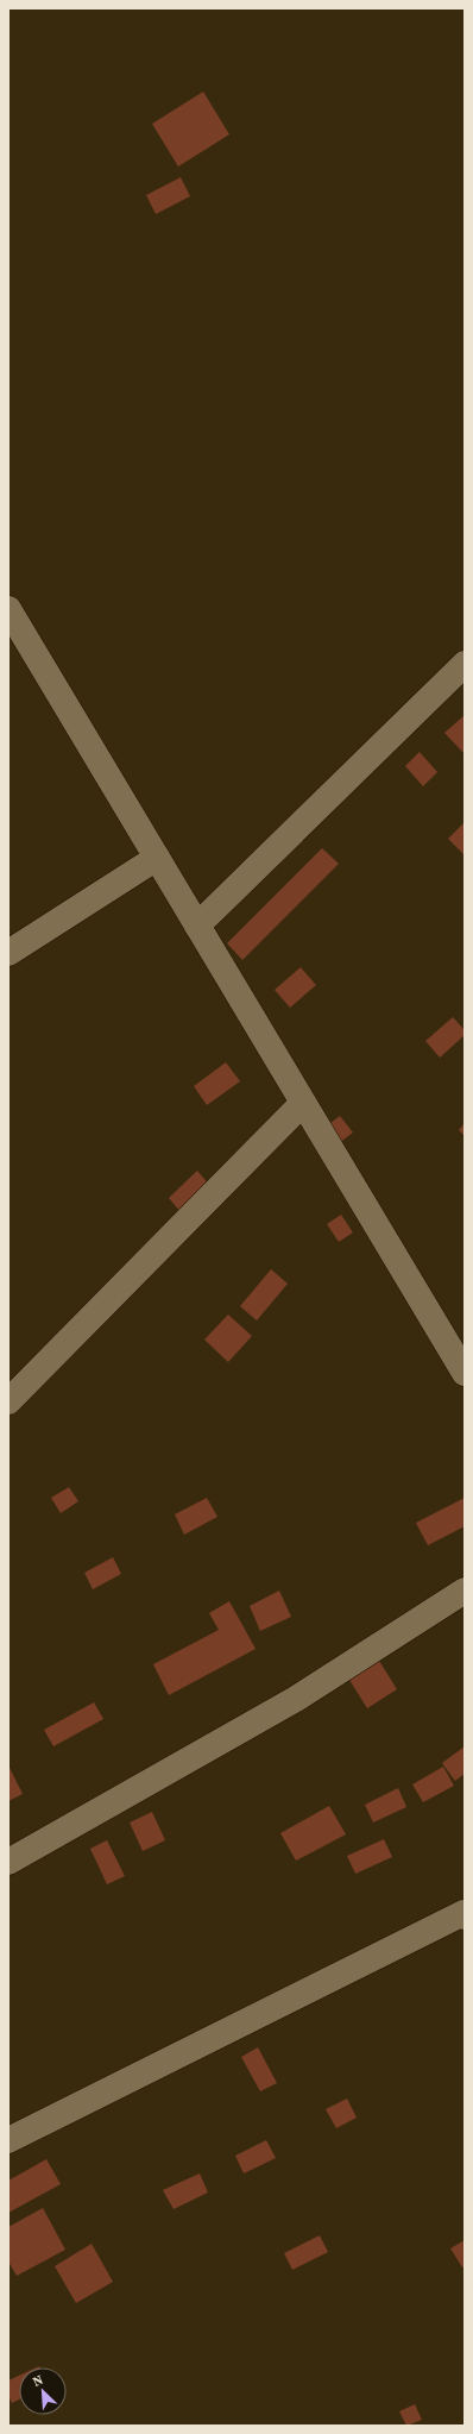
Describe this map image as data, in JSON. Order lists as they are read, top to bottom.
{
  "north": "top left"
}
